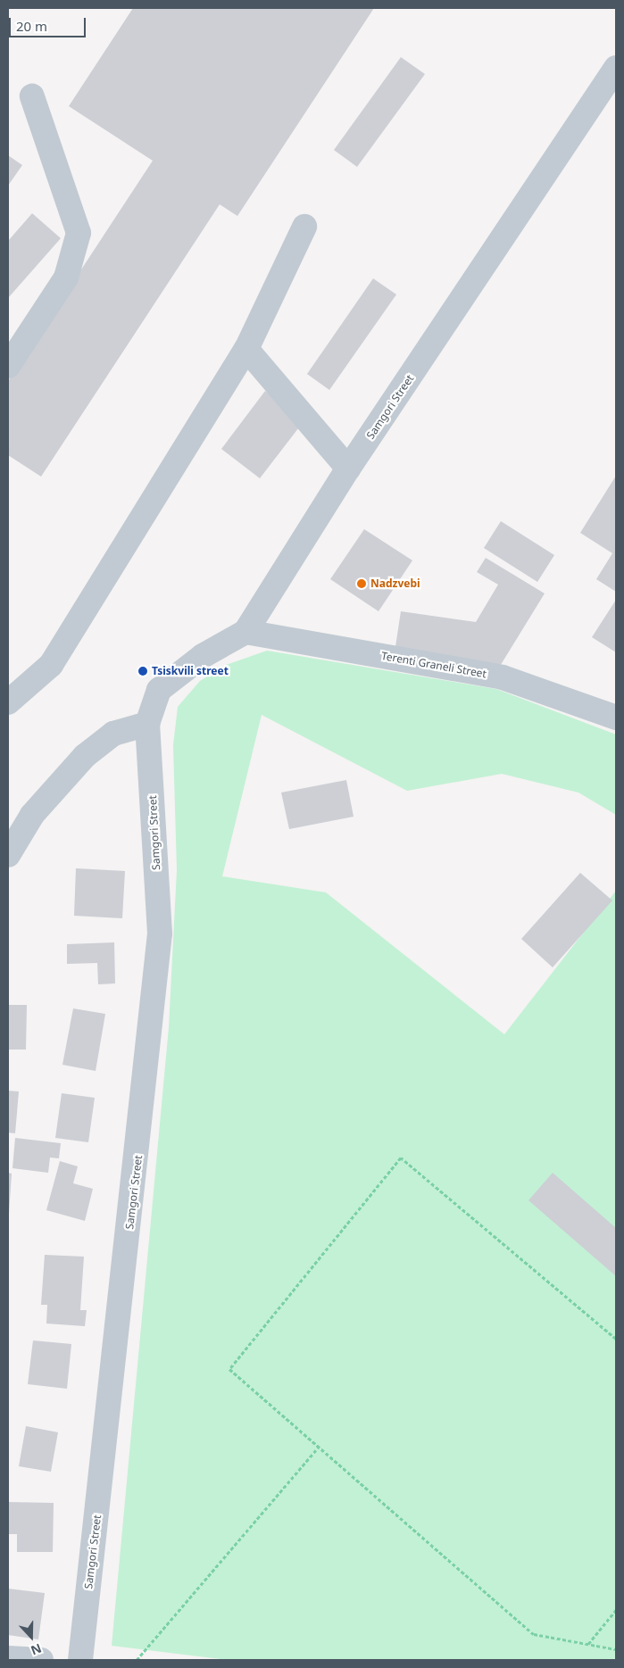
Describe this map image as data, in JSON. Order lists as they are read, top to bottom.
{
  "streets": {
    "street": ["Samgori Street", "Terenti Graneli Street"]
  },
  "crossings": [
    ["Samgori Street", "Terenti Graneli Street"]
  ],
  "places": ["Nadzvebi", "Tsiskvili street"],
  "scale_bar": "20 m",
  "north": "bottom"
}
